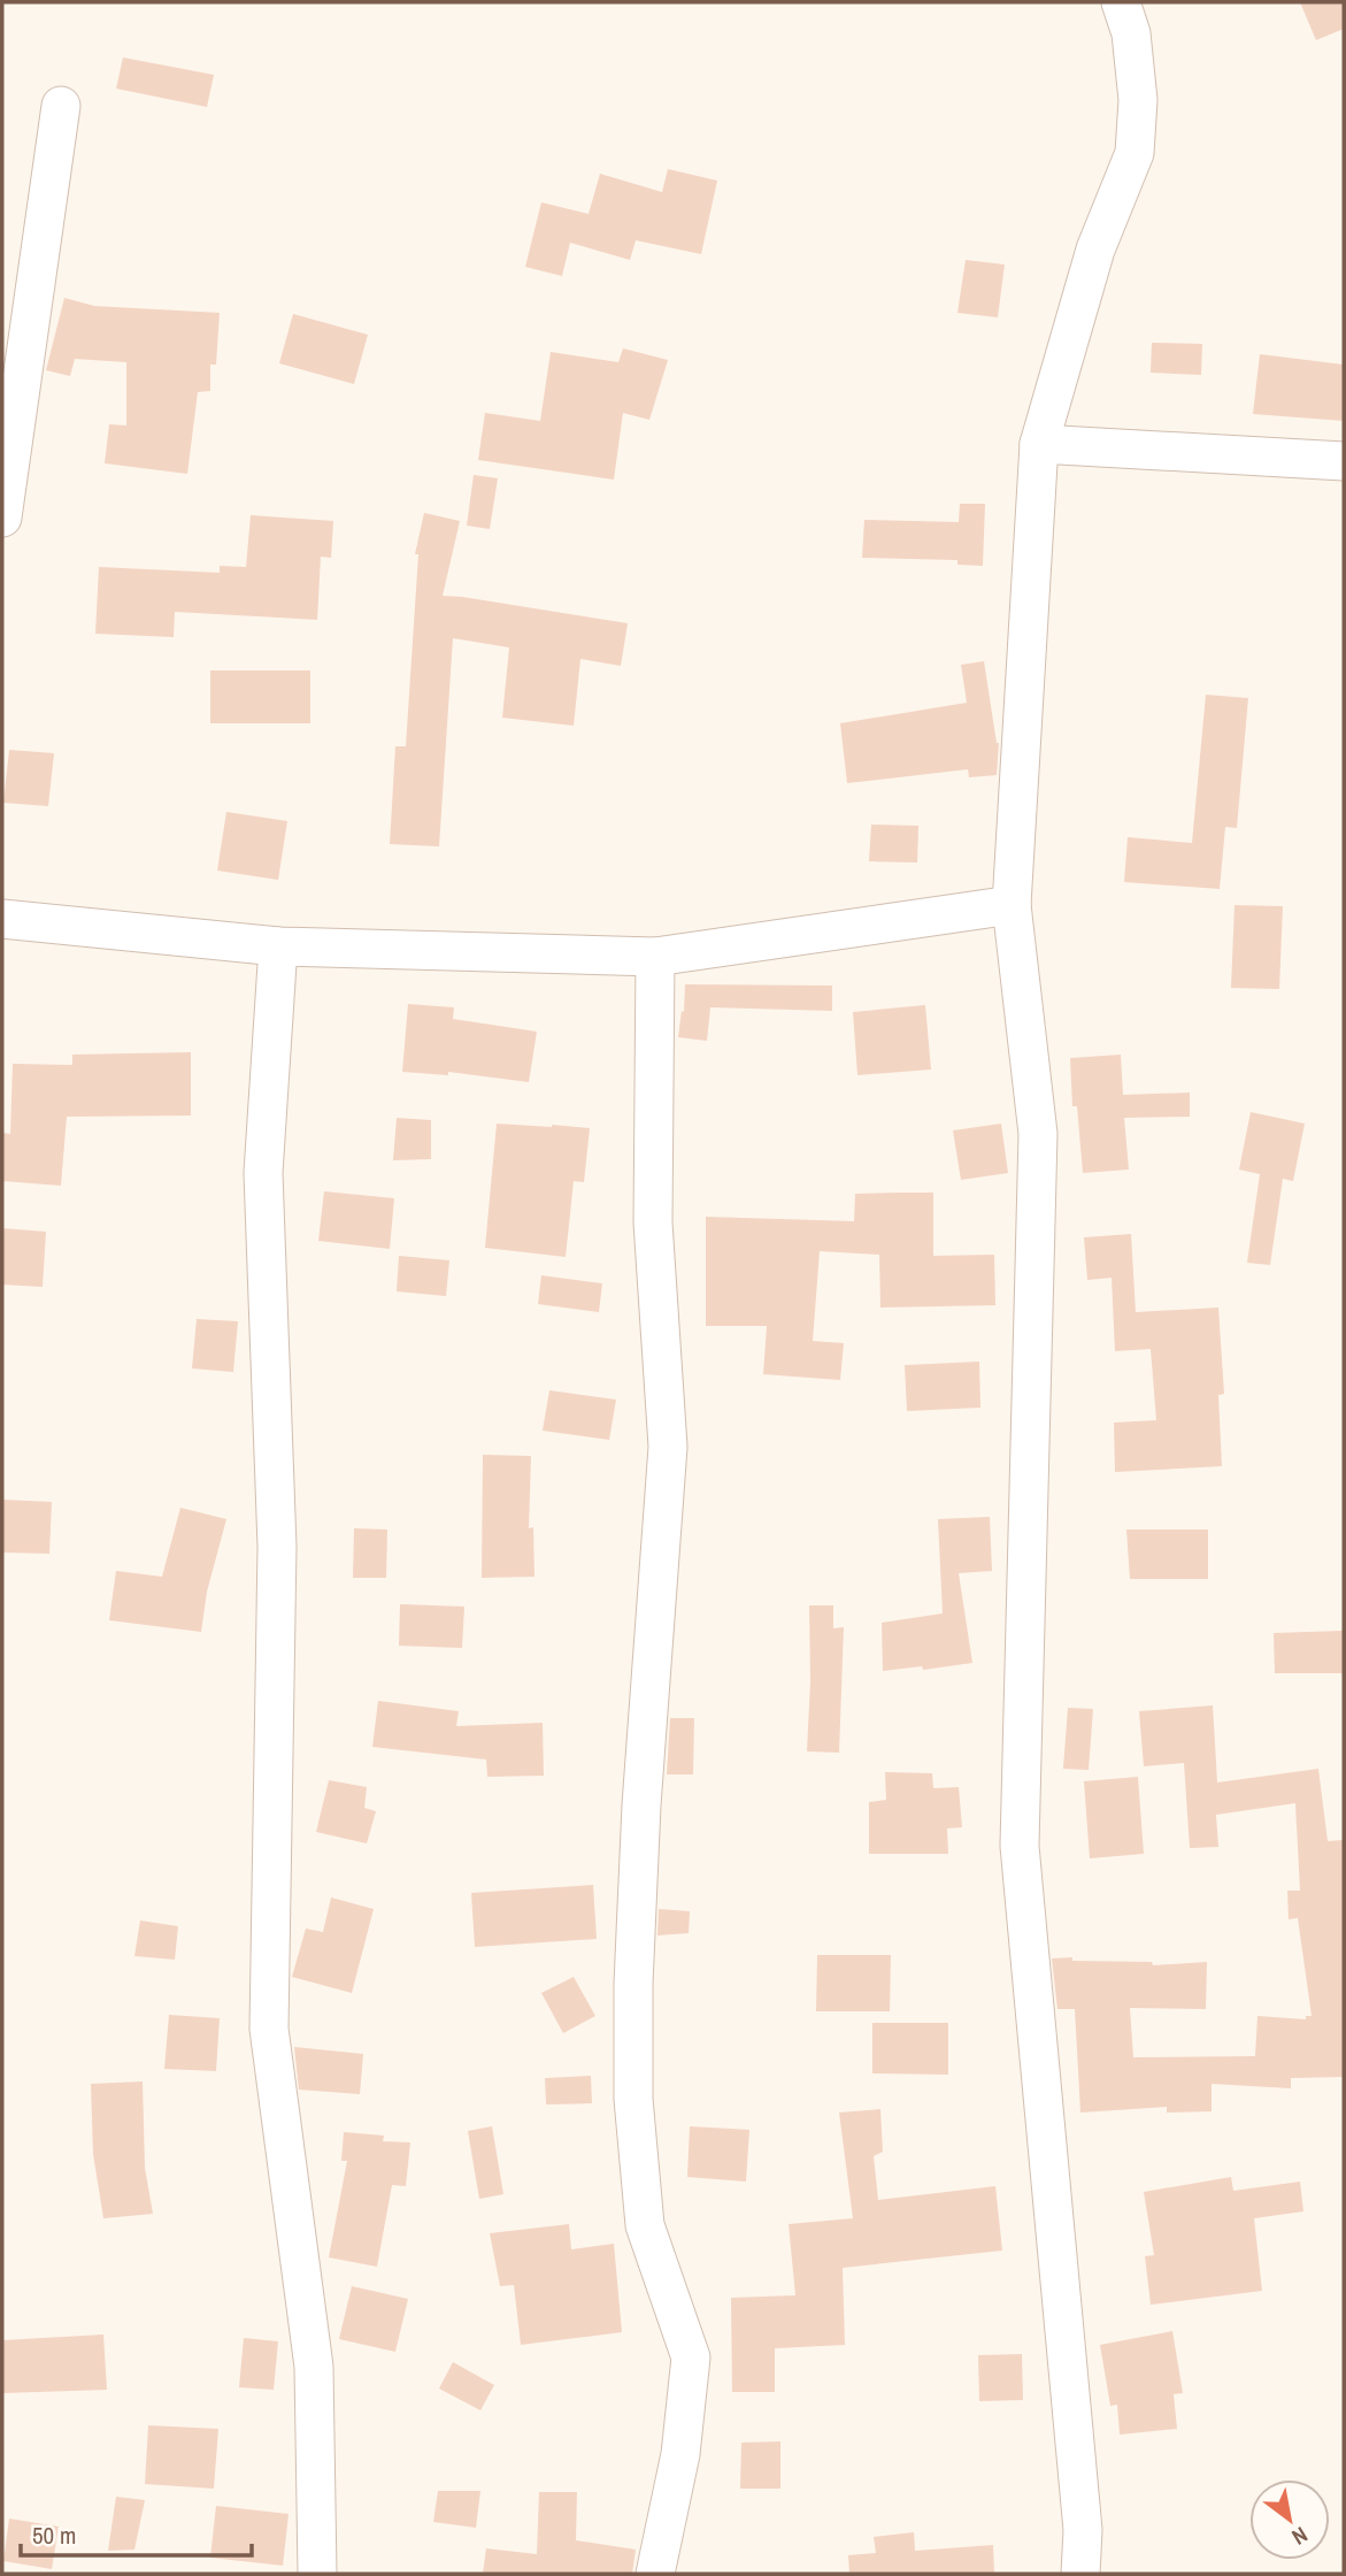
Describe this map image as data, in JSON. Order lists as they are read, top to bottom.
{
  "scale_bar": "50 m",
  "north": "bottom right"
}
